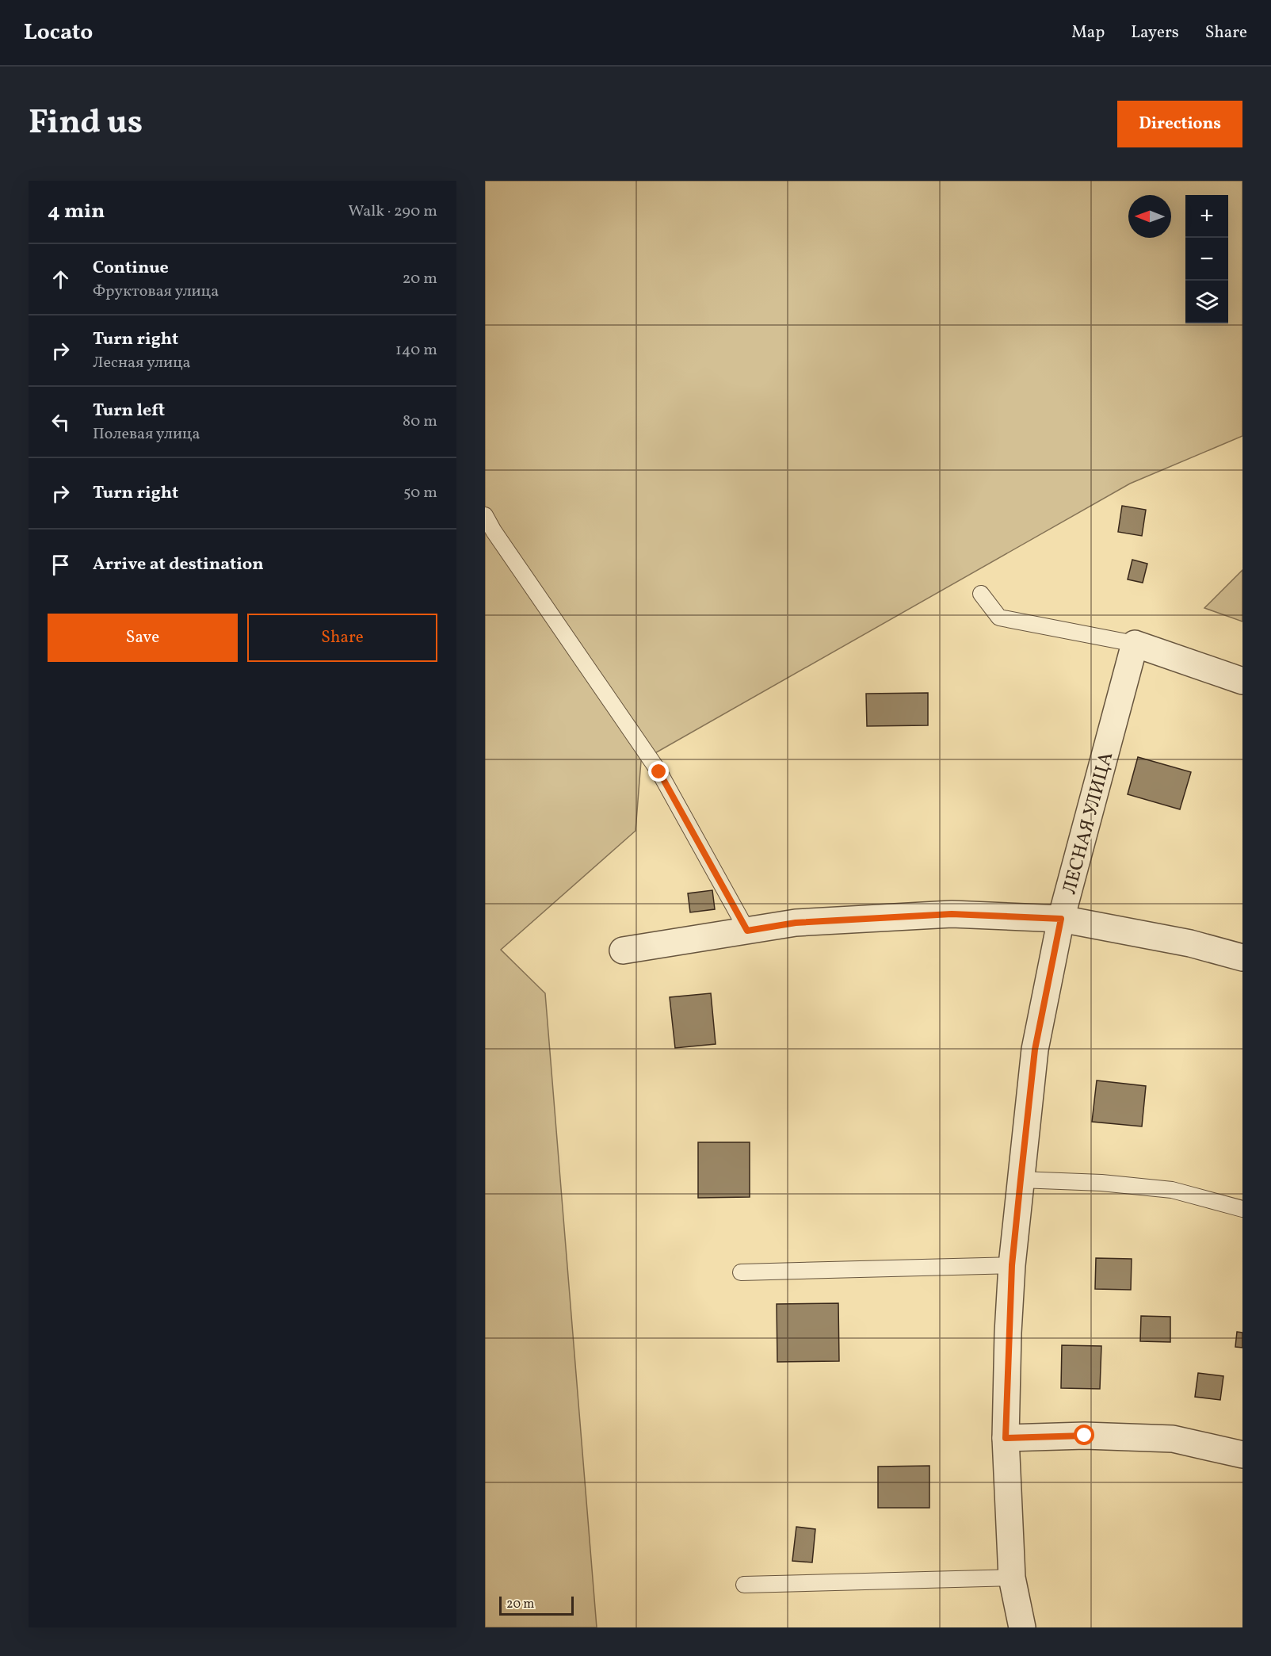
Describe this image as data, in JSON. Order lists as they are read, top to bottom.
{
  "streets": {
    "street": ["ЛЕСНАЯ УЛИЦА"]
  },
  "scale_bar": "20 m",
  "north": "left",
  "page": {
    "header": "Locato",
    "nav": ["Map", "Layers", "Share"],
    "title": "Find us",
    "buttons": [
      "Directions",
      ["Save", "Share"]
    ],
    "heading": ["4 min", "Walk · 290 m"],
    "map_buttons": ["+", "−"],
    "list": [
      ["Continue", "Фруктовая улица", "20 m"],
      ["Turn right", "Лесная улица", "140 m"],
      ["Turn left", "Полевая улица", "80 m"],
      ["Turn right", "50 m"],
      "Arrive at destination"
    ],
    "scale": "20 m"
  }
}
